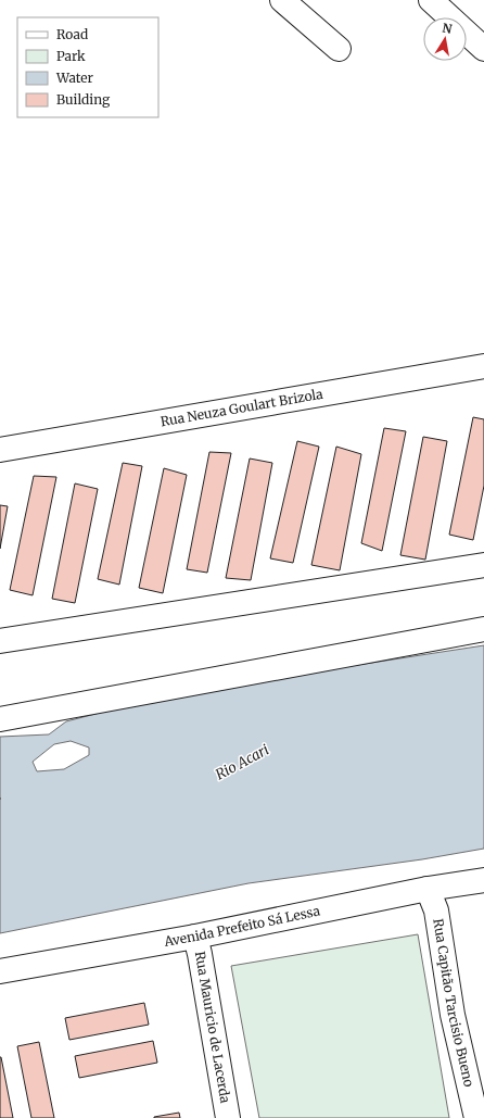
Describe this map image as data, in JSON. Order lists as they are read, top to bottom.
{
  "streets": {
    "street": [
      "Rua Neuza Goulart Brizola",
      "Avenida Prefeito Sá Lessa",
      "Rua Capitão Tarcisio Bueno",
      "Rua Mauricio de Lacerda"
    ]
  },
  "crossings": [
    ["Avenida Prefeito Sá Lessa", "Rua Capitão Tarcisio Bueno"],
    ["Avenida Prefeito Sá Lessa", "Rua Mauricio de Lacerda"]
  ],
  "water": ["Rio Acari"],
  "legend": [
    "Road",
    "Park",
    "Water",
    "Building"
  ],
  "north": "top"
}
